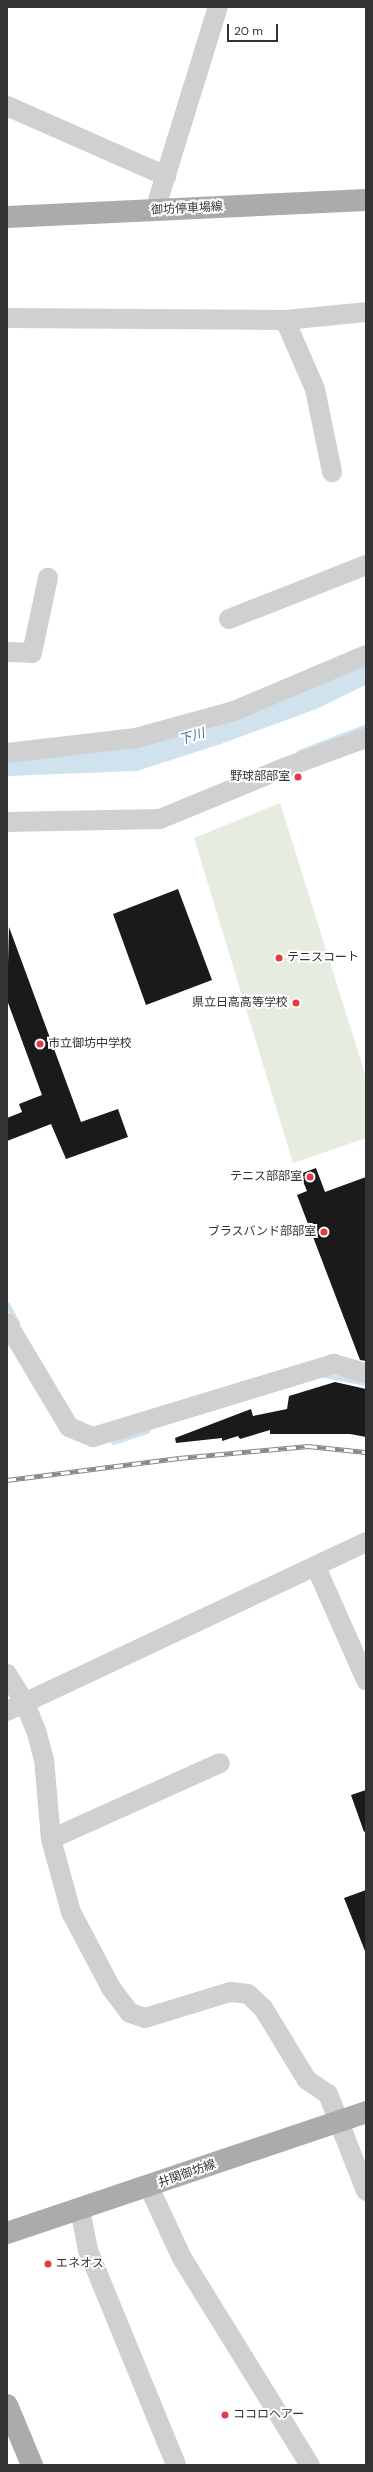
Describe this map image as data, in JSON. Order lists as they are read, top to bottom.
{
  "streets": {
    "main road": ["御坊停車場線", "井関御坊線"]
  },
  "water": ["下川"],
  "places": [
    "野球部部室",
    "テニスコート",
    "県立日高高等学校",
    "市立御坊中学校",
    "テニス部部室",
    "ブラスバンド部部室",
    "エネオス",
    "ココロヘアー"
  ],
  "scale_bar": "20 m"
}
